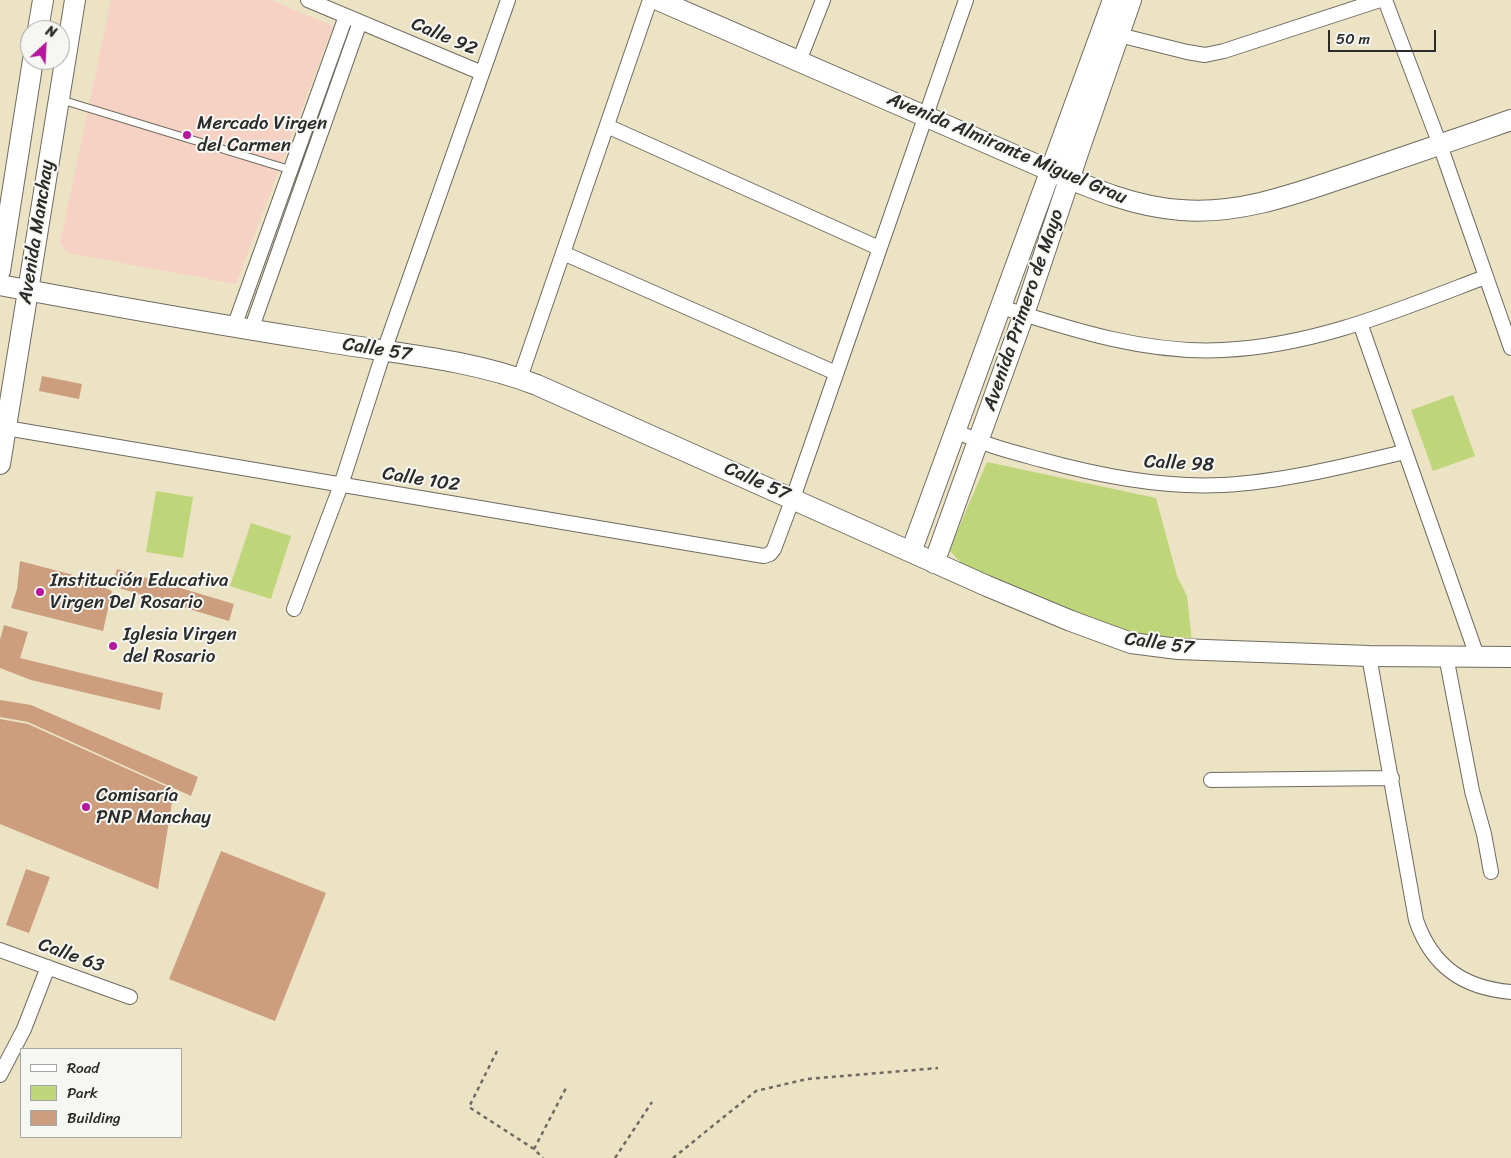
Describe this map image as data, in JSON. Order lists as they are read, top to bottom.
{
  "streets": {
    "street": [
      "Calle 92",
      "Avenida Almirante Miguel Grau",
      "Avenida Manchay",
      "Avenida Primero de Mayo",
      "Calle 57",
      "Calle 98",
      "Calle 102",
      "Calle 63"
    ]
  },
  "crossings": [
    ["Avenida Almirante Miguel Grau", "Avenida Primero de Mayo"],
    ["Avenida Almirante Miguel Grau", "Calle 102"],
    ["Avenida Manchay", "Calle 57"],
    ["Avenida Manchay", "Calle 102"],
    ["Avenida Primero de Mayo", "Calle 57"],
    ["Avenida Primero de Mayo", "Calle 98"],
    ["Calle 57", "Calle 102"]
  ],
  "places": [
    "Mercado Virgen del Carmen",
    "Institución Educativa Virgen Del Rosario",
    "Iglesia Virgen del Rosario",
    "Comisaría PNP Manchay"
  ],
  "legend": ["Road", "Park", "Building"],
  "scale_bar": "50 m",
  "north": "top right"
}
